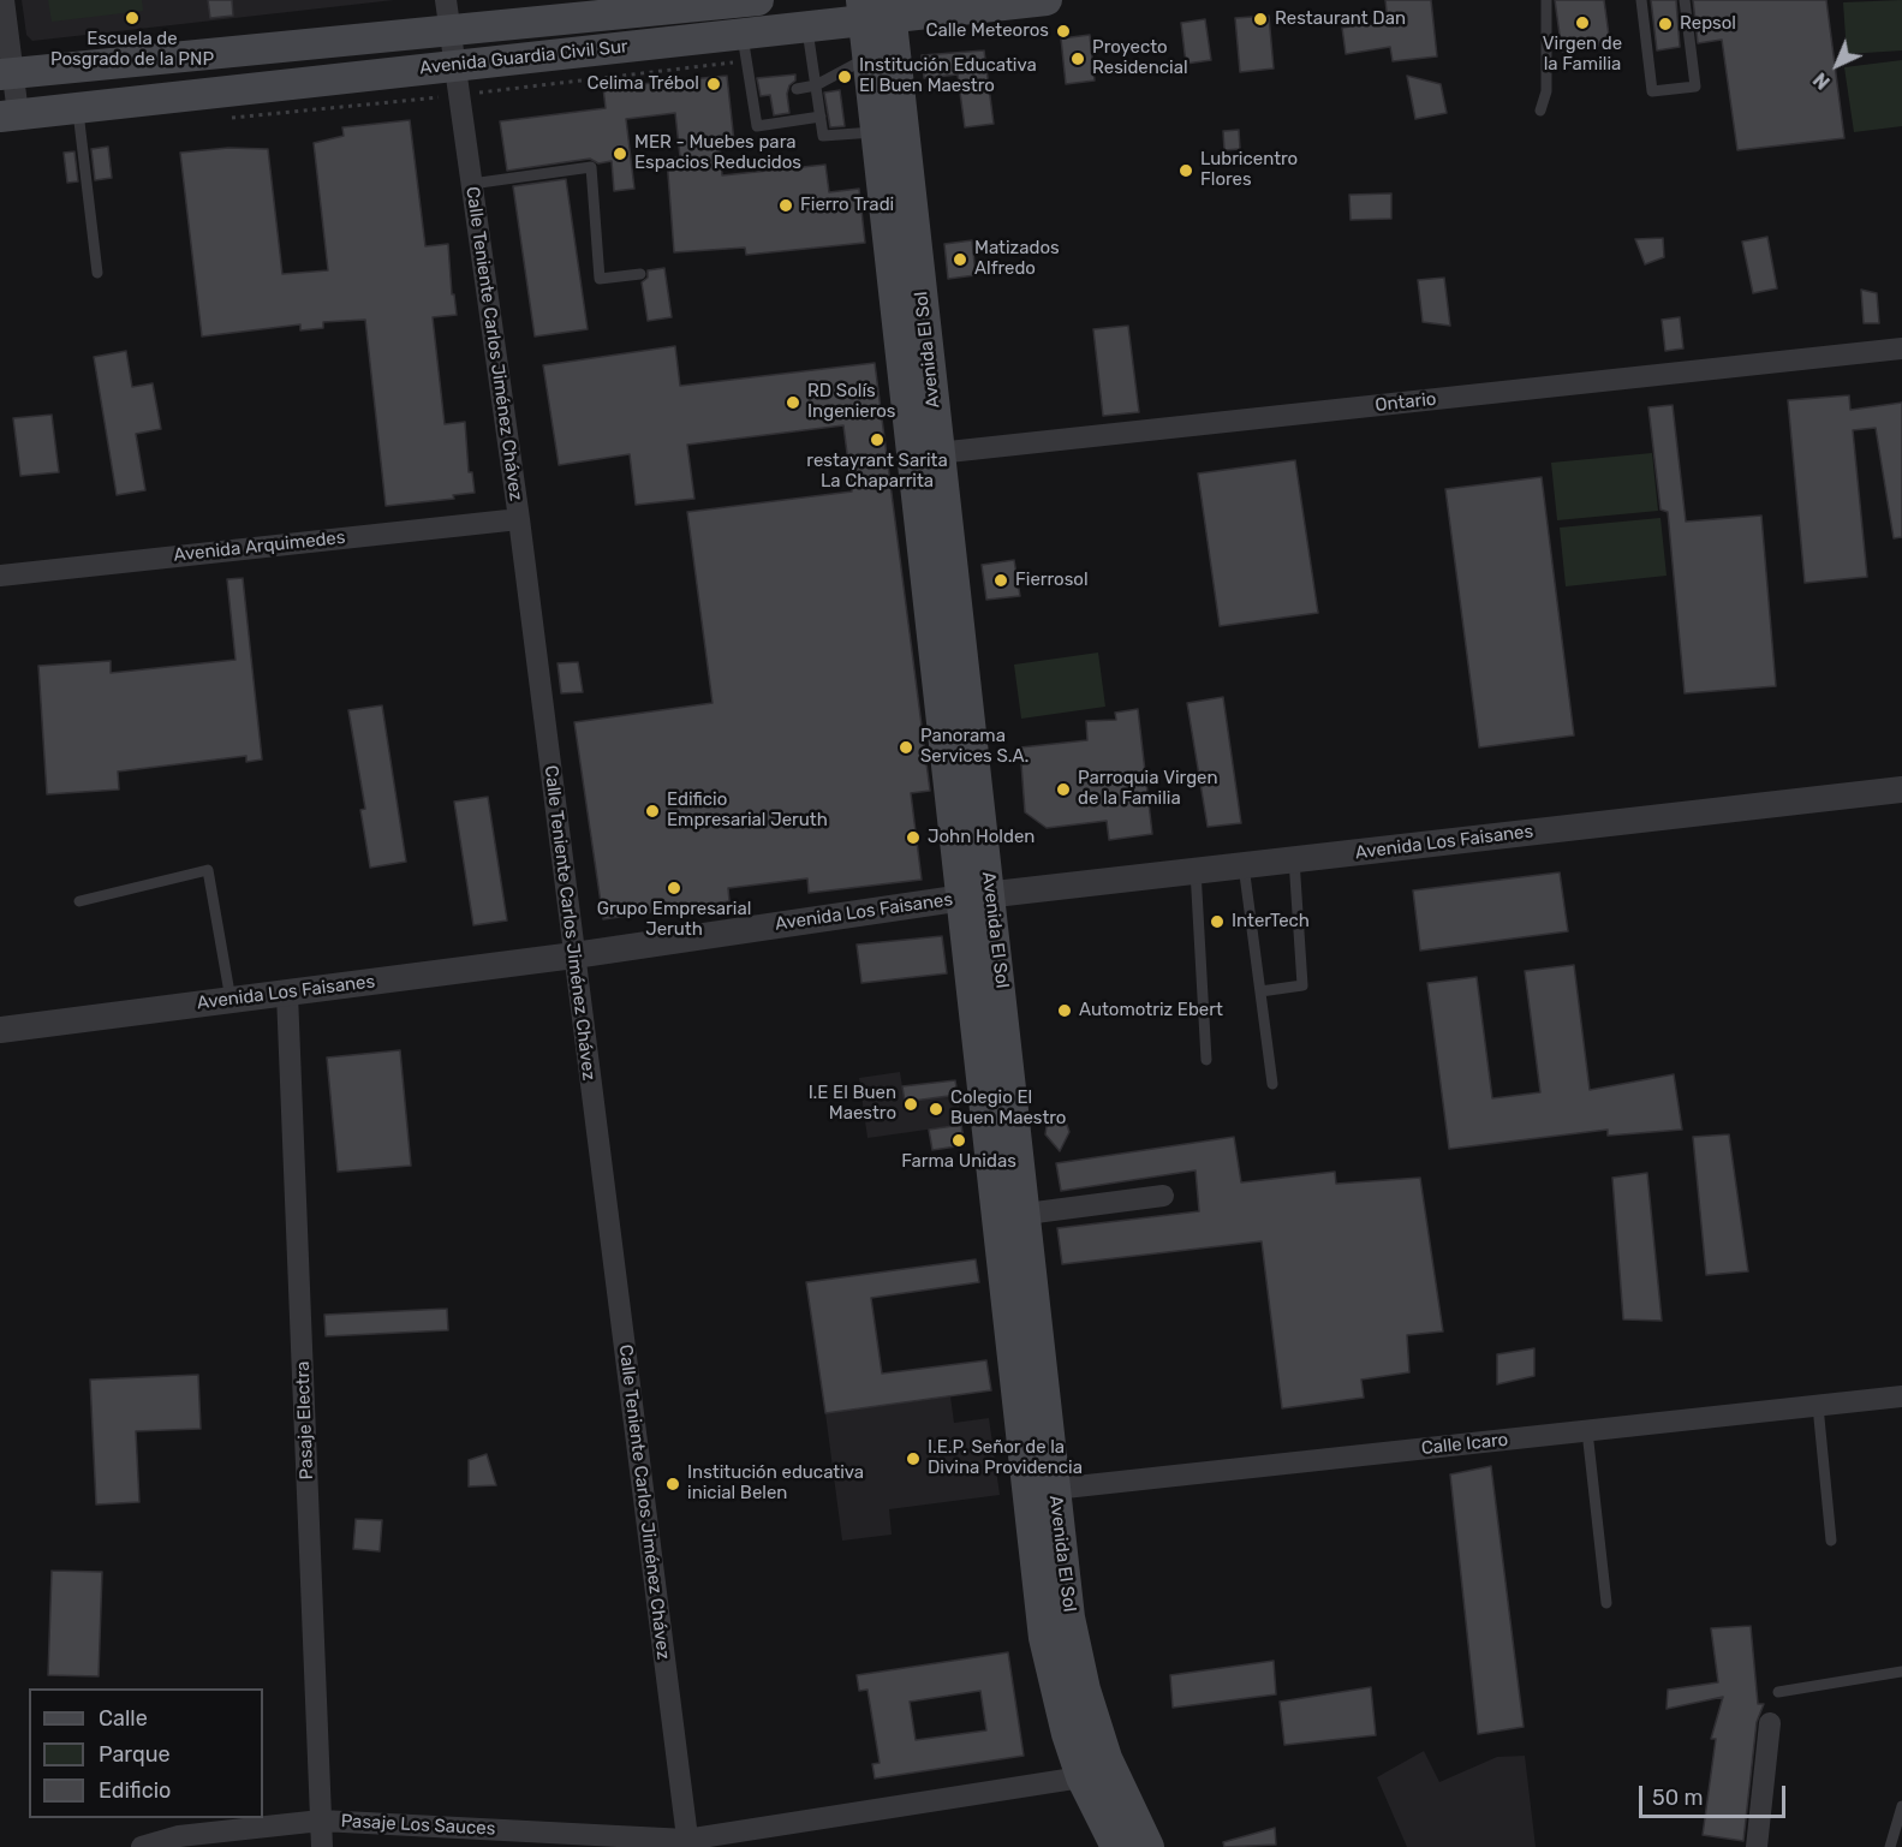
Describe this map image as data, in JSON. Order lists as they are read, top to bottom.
{
  "streets": {
    "main road": ["Avenida Guardia Civil Sur", "Avenida El Sol"],
    "street": [
      "Calle Teniente Carlos Jiménez Chávez",
      "Ontario",
      "Avenida Arquimedes",
      "Avenida Los Faisanes",
      "Pasaje Electra",
      "Calle Icaro",
      "Pasaje Los Sauces"
    ]
  },
  "crossings": [
    ["Avenida Guardia Civil Sur", "Calle Teniente Carlos Jiménez Chávez"],
    ["Avenida Guardia Civil Sur", "Avenida El Sol"],
    ["Calle Teniente Carlos Jiménez Chávez", "Avenida Arquimedes"],
    ["Calle Teniente Carlos Jiménez Chávez", "Avenida Los Faisanes"],
    ["Calle Teniente Carlos Jiménez Chávez", "Pasaje Los Sauces"],
    ["Avenida El Sol", "Ontario"],
    ["Avenida El Sol", "Avenida Los Faisanes"],
    ["Avenida El Sol", "Calle Icaro"],
    ["Avenida El Sol", "Pasaje Los Sauces"],
    ["Avenida Los Faisanes", "Pasaje Electra"],
    ["Pasaje Electra", "Pasaje Los Sauces"]
  ],
  "places": [
    "Escuela de Posgrado de la PNP",
    "Restaurant Dan",
    "Virgen de la Familia",
    "Repsol",
    "Calle Meteoros",
    "Proyecto Residencial",
    "Institución Educativa El Buen Maestro",
    "Celima Trébol",
    "MER - Muebes para Espacios Reducidos",
    "Lubricentro Flores",
    "Fierro Tradi",
    "Matizados Alfredo",
    "RD Solís Ingenieros",
    "restayrant Sarita La Chaparrita",
    "Fierrosol",
    "Panorama Services S.A.",
    "Parroquia Virgen de la Familia",
    "Edificio Empresarial Jeruth",
    "John Holden",
    "Grupo Empresarial Jeruth",
    "InterTech",
    "Automotriz Ebert",
    "I.E El Buen Maestro",
    "Colegio El Buen Maestro",
    "Farma Unidas",
    "I.E.P. Señor de la Divina Providencia",
    "Institución educativa inicial Belen"
  ],
  "legend": ["Calle", "Parque", "Edificio"],
  "scale_bar": "50 m",
  "north": "bottom left"
}
